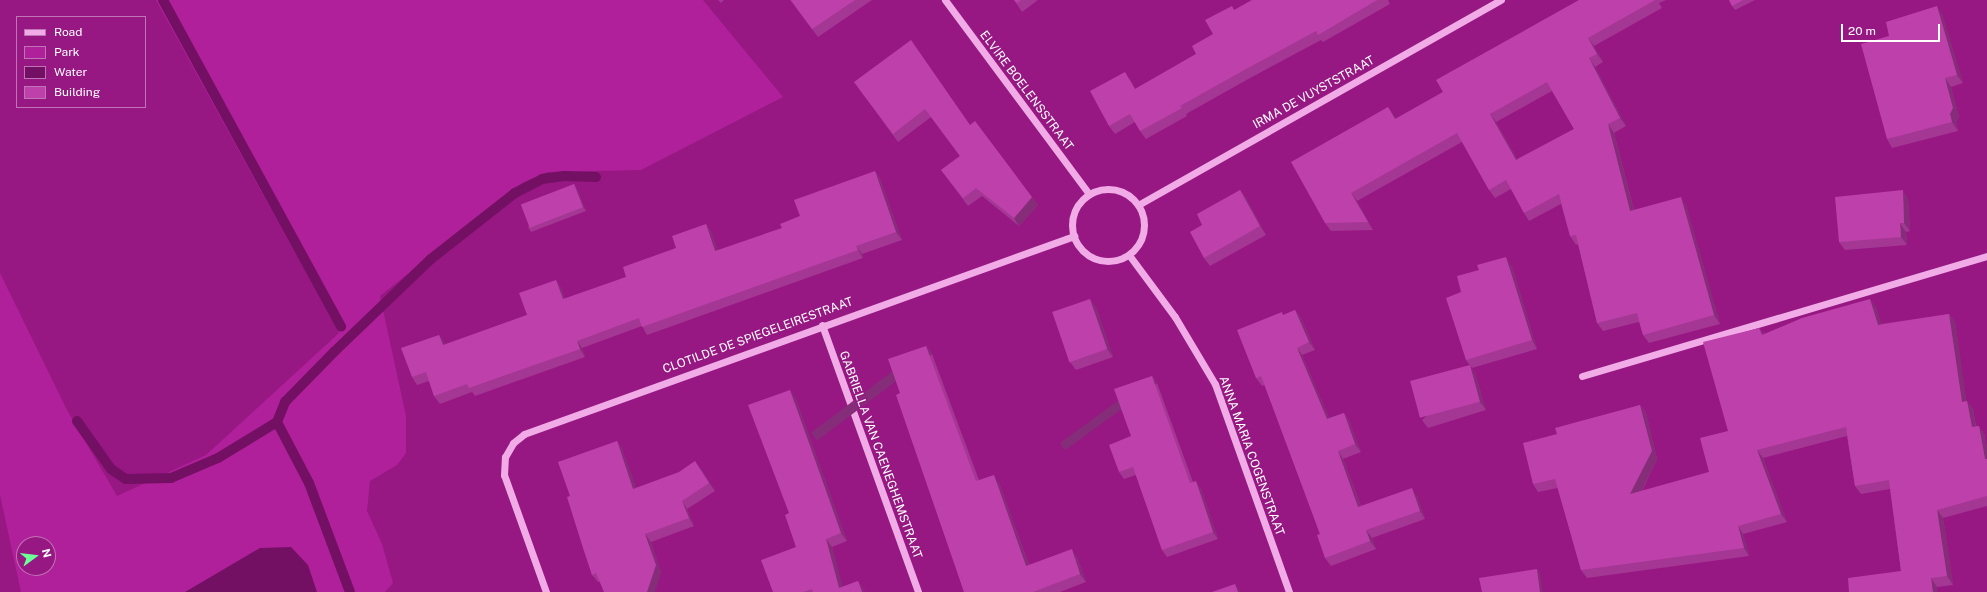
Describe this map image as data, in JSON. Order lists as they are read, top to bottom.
{
  "streets": {
    "street": [
      "ELVIRE BOELENSSTRAAT",
      "IRMA DE VUYSTSTRAAT",
      "CLOTILDE DE SPIEGELEIRESTRAAT",
      "GABRIELLA VAN CAENEGHEMSTRAAT",
      "ANNA MARIA COGENSTRAAT"
    ]
  },
  "crossings": [
    ["ELVIRE BOELENSSTRAAT", "IRMA DE VUYSTSTRAAT"],
    ["ELVIRE BOELENSSTRAAT", "CLOTILDE DE SPIEGELEIRESTRAAT"],
    ["ELVIRE BOELENSSTRAAT", "ANNA MARIA COGENSTRAAT"],
    ["IRMA DE VUYSTSTRAAT", "CLOTILDE DE SPIEGELEIRESTRAAT"],
    ["IRMA DE VUYSTSTRAAT", "ANNA MARIA COGENSTRAAT"],
    ["CLOTILDE DE SPIEGELEIRESTRAAT", "GABRIELLA VAN CAENEGHEMSTRAAT"],
    ["CLOTILDE DE SPIEGELEIRESTRAAT", "ANNA MARIA COGENSTRAAT"]
  ],
  "legend": [
    "Road",
    "Park",
    "Water",
    "Building"
  ],
  "scale_bar": "20 m",
  "north": "right"
}
